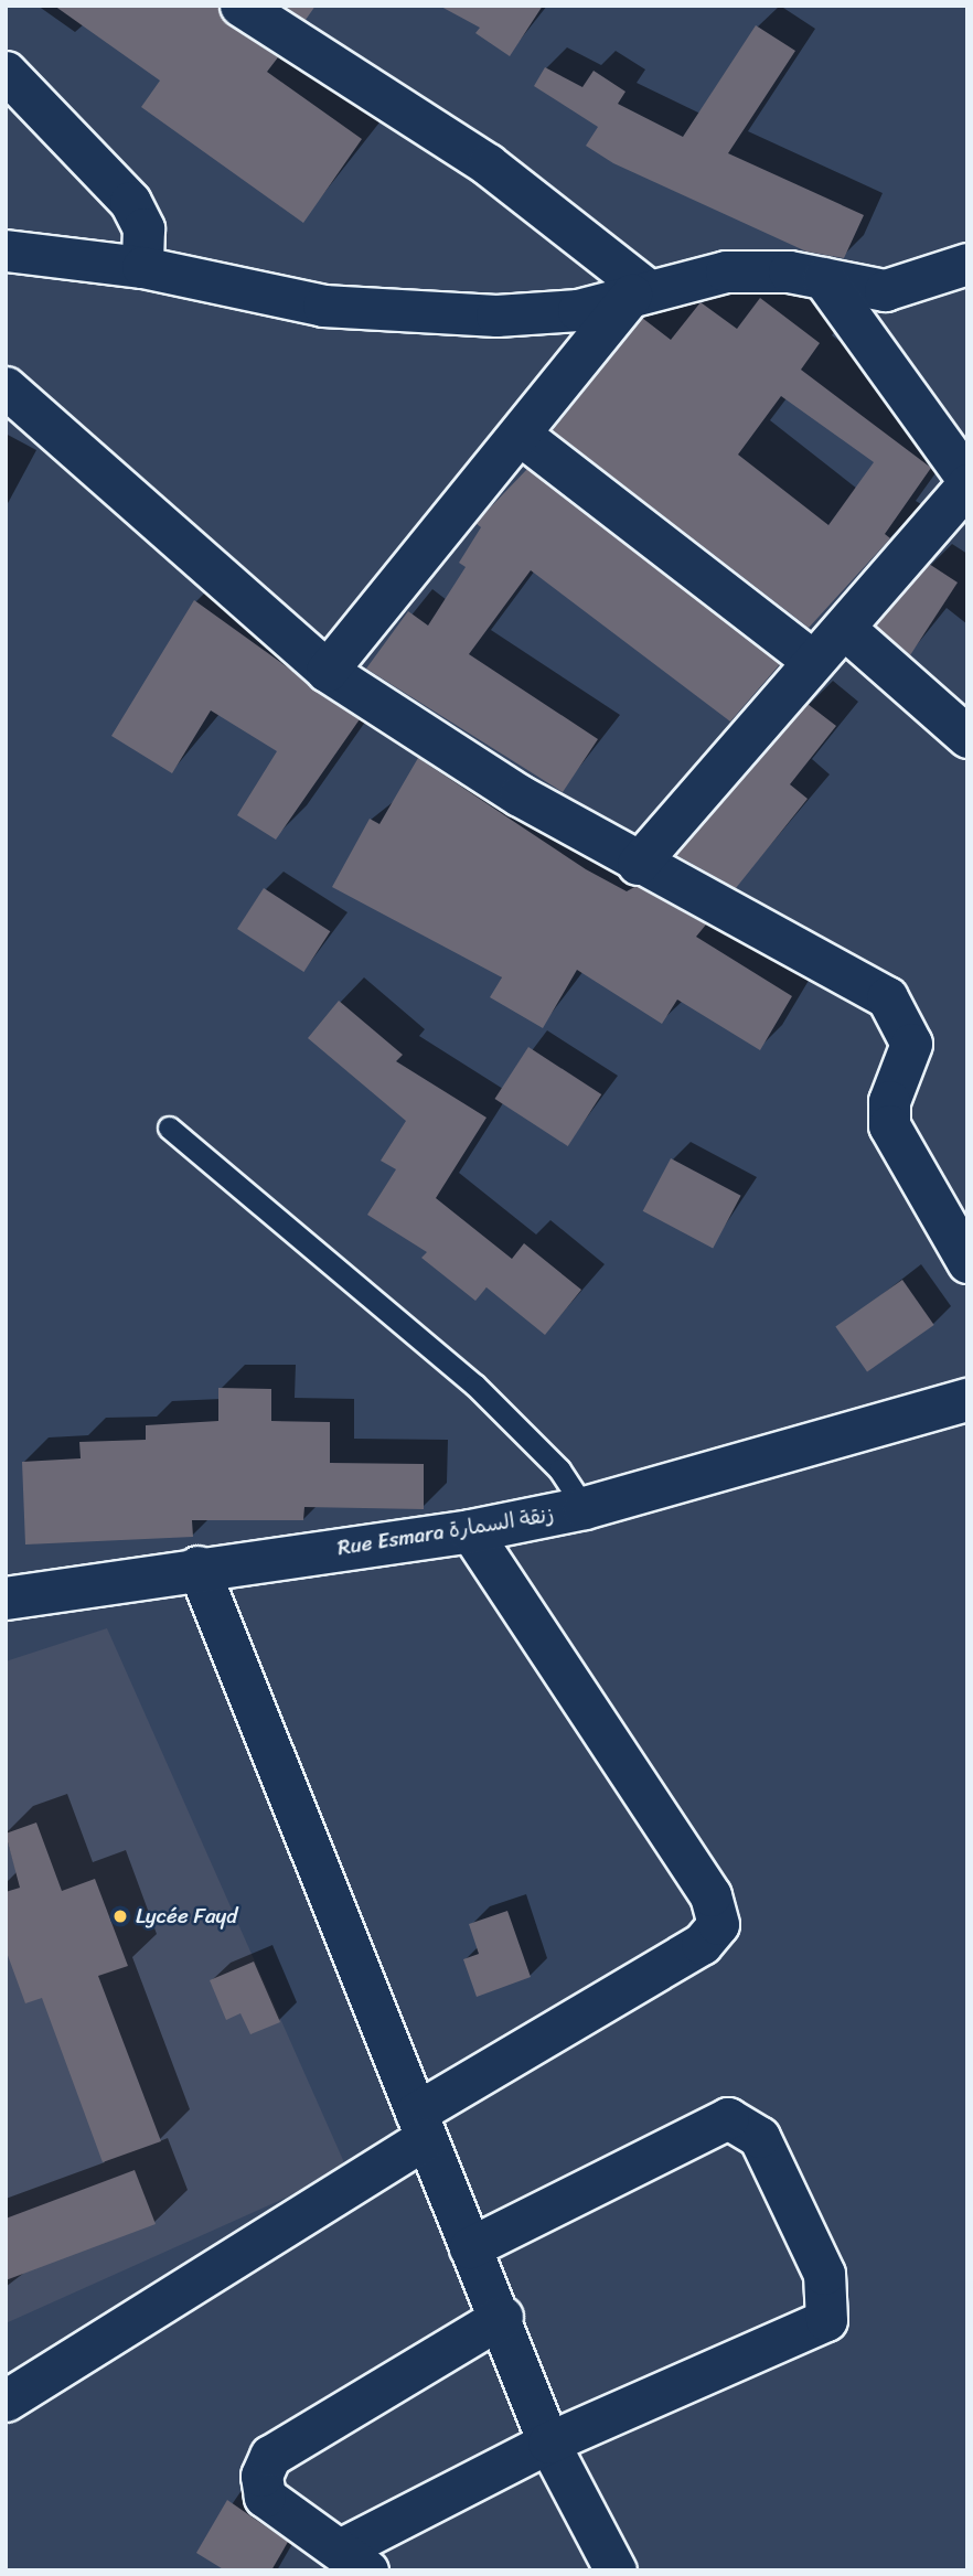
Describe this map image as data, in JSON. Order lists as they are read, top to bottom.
{
  "streets": {
    "street": ["Rue Esmara زنقة السمارة"]
  },
  "places": ["Lycée Fayd"]
}
